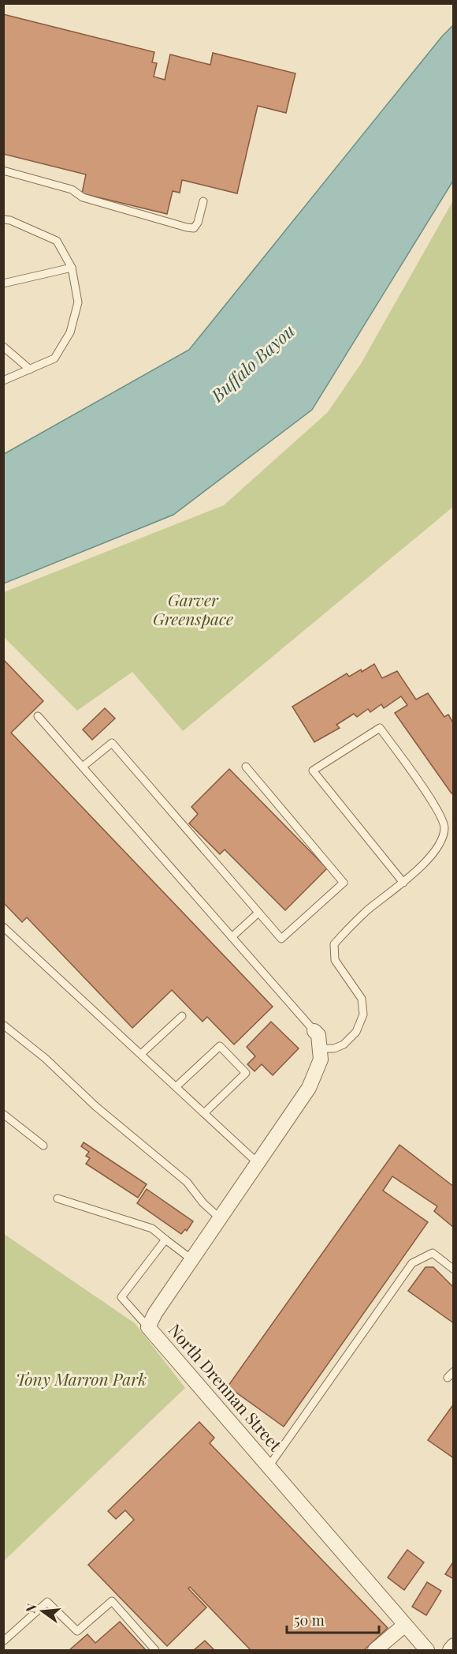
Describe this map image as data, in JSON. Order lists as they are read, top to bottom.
{
  "streets": {
    "street": ["North Drennan Street"]
  },
  "water": ["Buffalo Bayou"],
  "parks": ["Garver Greenspace", "Tony Marron Park"],
  "scale_bar": "50 m",
  "north": "left"
}
